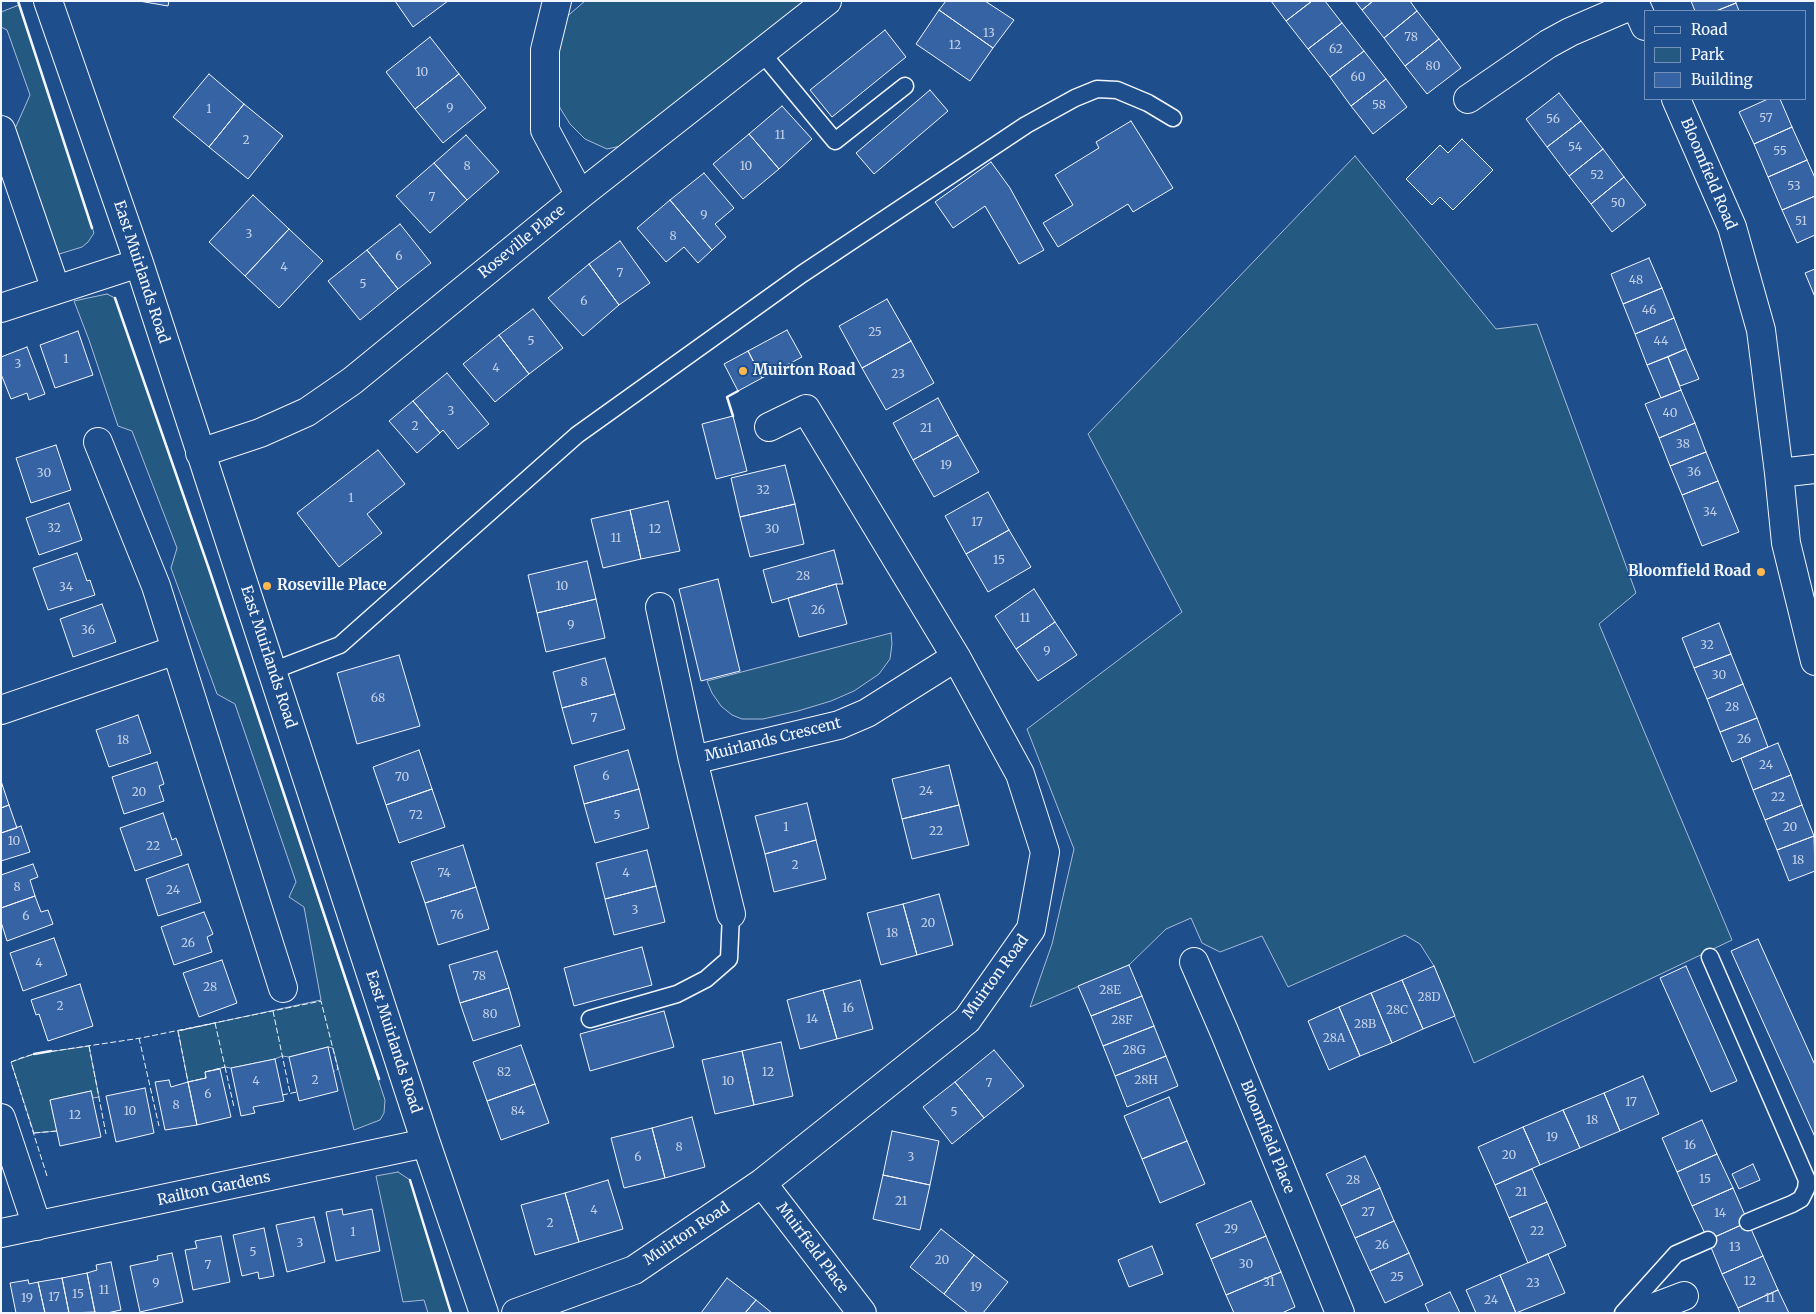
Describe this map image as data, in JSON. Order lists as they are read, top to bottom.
{
  "streets": {
    "street": [
      "Bloomfield Road",
      "Roseville Place",
      "East Muirlands Road",
      "Muirlands Crescent",
      "Muirton Road",
      "Bloomfield Place",
      "Railton Gardens",
      "Muirfield Place"
    ]
  },
  "crossings": [
    ["Roseville Place", "East Muirlands Road"],
    ["East Muirlands Road", "Railton Gardens"],
    ["Muirlands Crescent", "Muirton Road"],
    ["Muirton Road", "Muirfield Place"]
  ],
  "places": ["Muirton Road", "Bloomfield Road", "Roseville Place"],
  "house_numbers": [
    "13",
    "78",
    "12",
    "62",
    "80",
    "10",
    "60",
    "58",
    "9",
    "1",
    "57",
    "56",
    "11",
    "2",
    "54",
    "55",
    "8",
    "10",
    "52",
    "53",
    "7",
    "50",
    "9",
    "51",
    "3",
    "8",
    "6",
    "4",
    "7",
    "48",
    "5",
    "6",
    "46",
    "25",
    "5",
    "44",
    "1",
    "3",
    "4",
    "23",
    "3",
    "40",
    "2",
    "21",
    "38",
    "19",
    "36",
    "30",
    "32",
    "1",
    "34",
    "17",
    "32",
    "12",
    "30",
    "11",
    "15",
    "28",
    "10",
    "34",
    "26",
    "11",
    "9",
    "36",
    "32",
    "9",
    "30",
    "8",
    "68",
    "28",
    "7",
    "26",
    "18",
    "24",
    "6",
    "70",
    "24",
    "20",
    "22",
    "72",
    "5",
    "1",
    "20",
    "22",
    "10",
    "22",
    "18",
    "2",
    "74",
    "4",
    "8",
    "24",
    "3",
    "76",
    "6",
    "20",
    "18",
    "26",
    "4",
    "78",
    "28",
    "28E",
    "28D",
    "2",
    "16",
    "28C",
    "80",
    "14",
    "28F",
    "28B",
    "28A",
    "28G",
    "82",
    "12",
    "2",
    "28H",
    "4",
    "10",
    "7",
    "6",
    "17",
    "8",
    "10",
    "84",
    "5",
    "12",
    "18",
    "19",
    "16",
    "8",
    "20",
    "6",
    "3",
    "15",
    "28",
    "21",
    "21",
    "4",
    "27",
    "14",
    "2",
    "29",
    "22",
    "1",
    "3",
    "26",
    "13",
    "5",
    "20",
    "30",
    "7",
    "25",
    "12",
    "31",
    "9",
    "23",
    "19",
    "11",
    "15",
    "17",
    "19",
    "11",
    "24"
  ],
  "legend": ["Road", "Park", "Building"]
}
